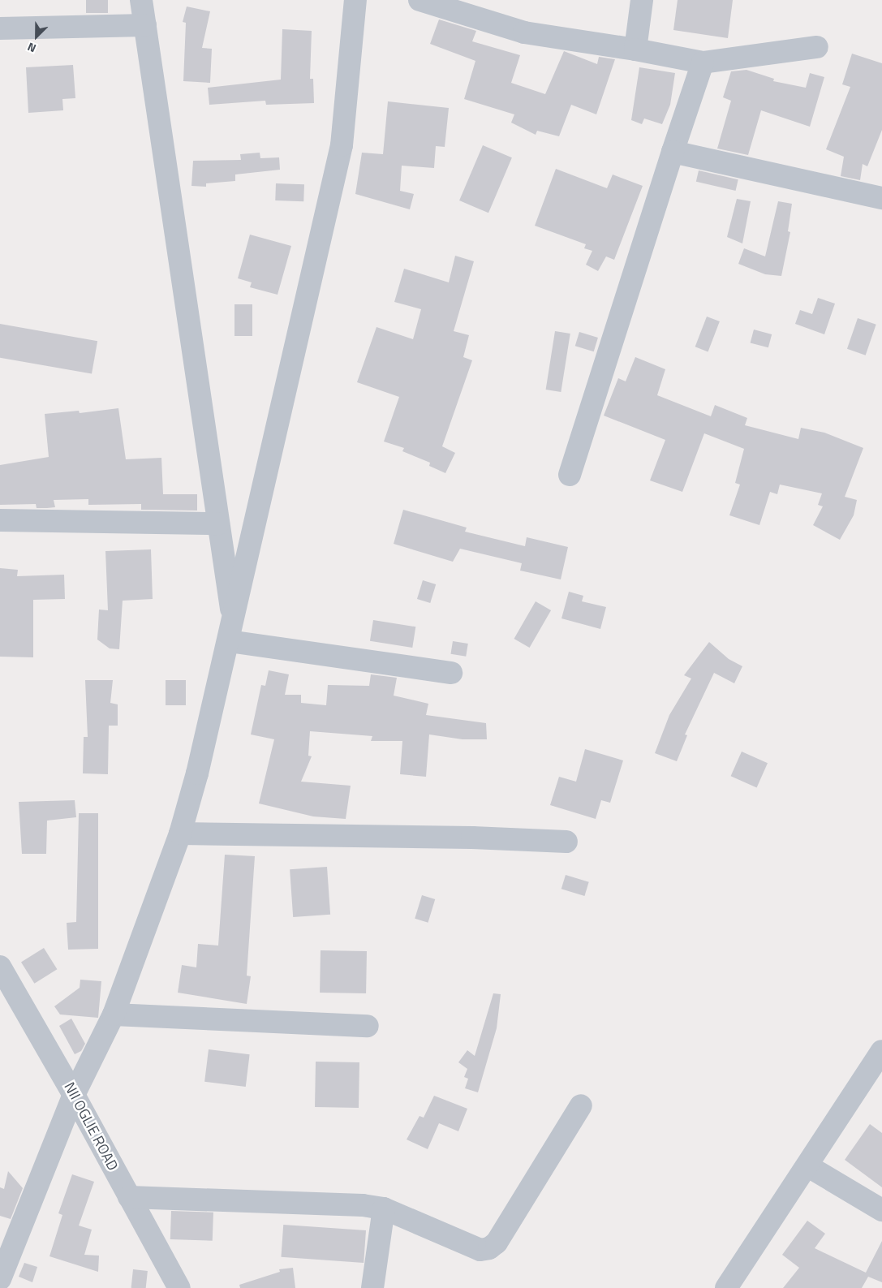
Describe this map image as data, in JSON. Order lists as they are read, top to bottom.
{
  "streets": {
    "street": ["NII OGLIE ROAD"]
  },
  "north": "bottom left"
}
